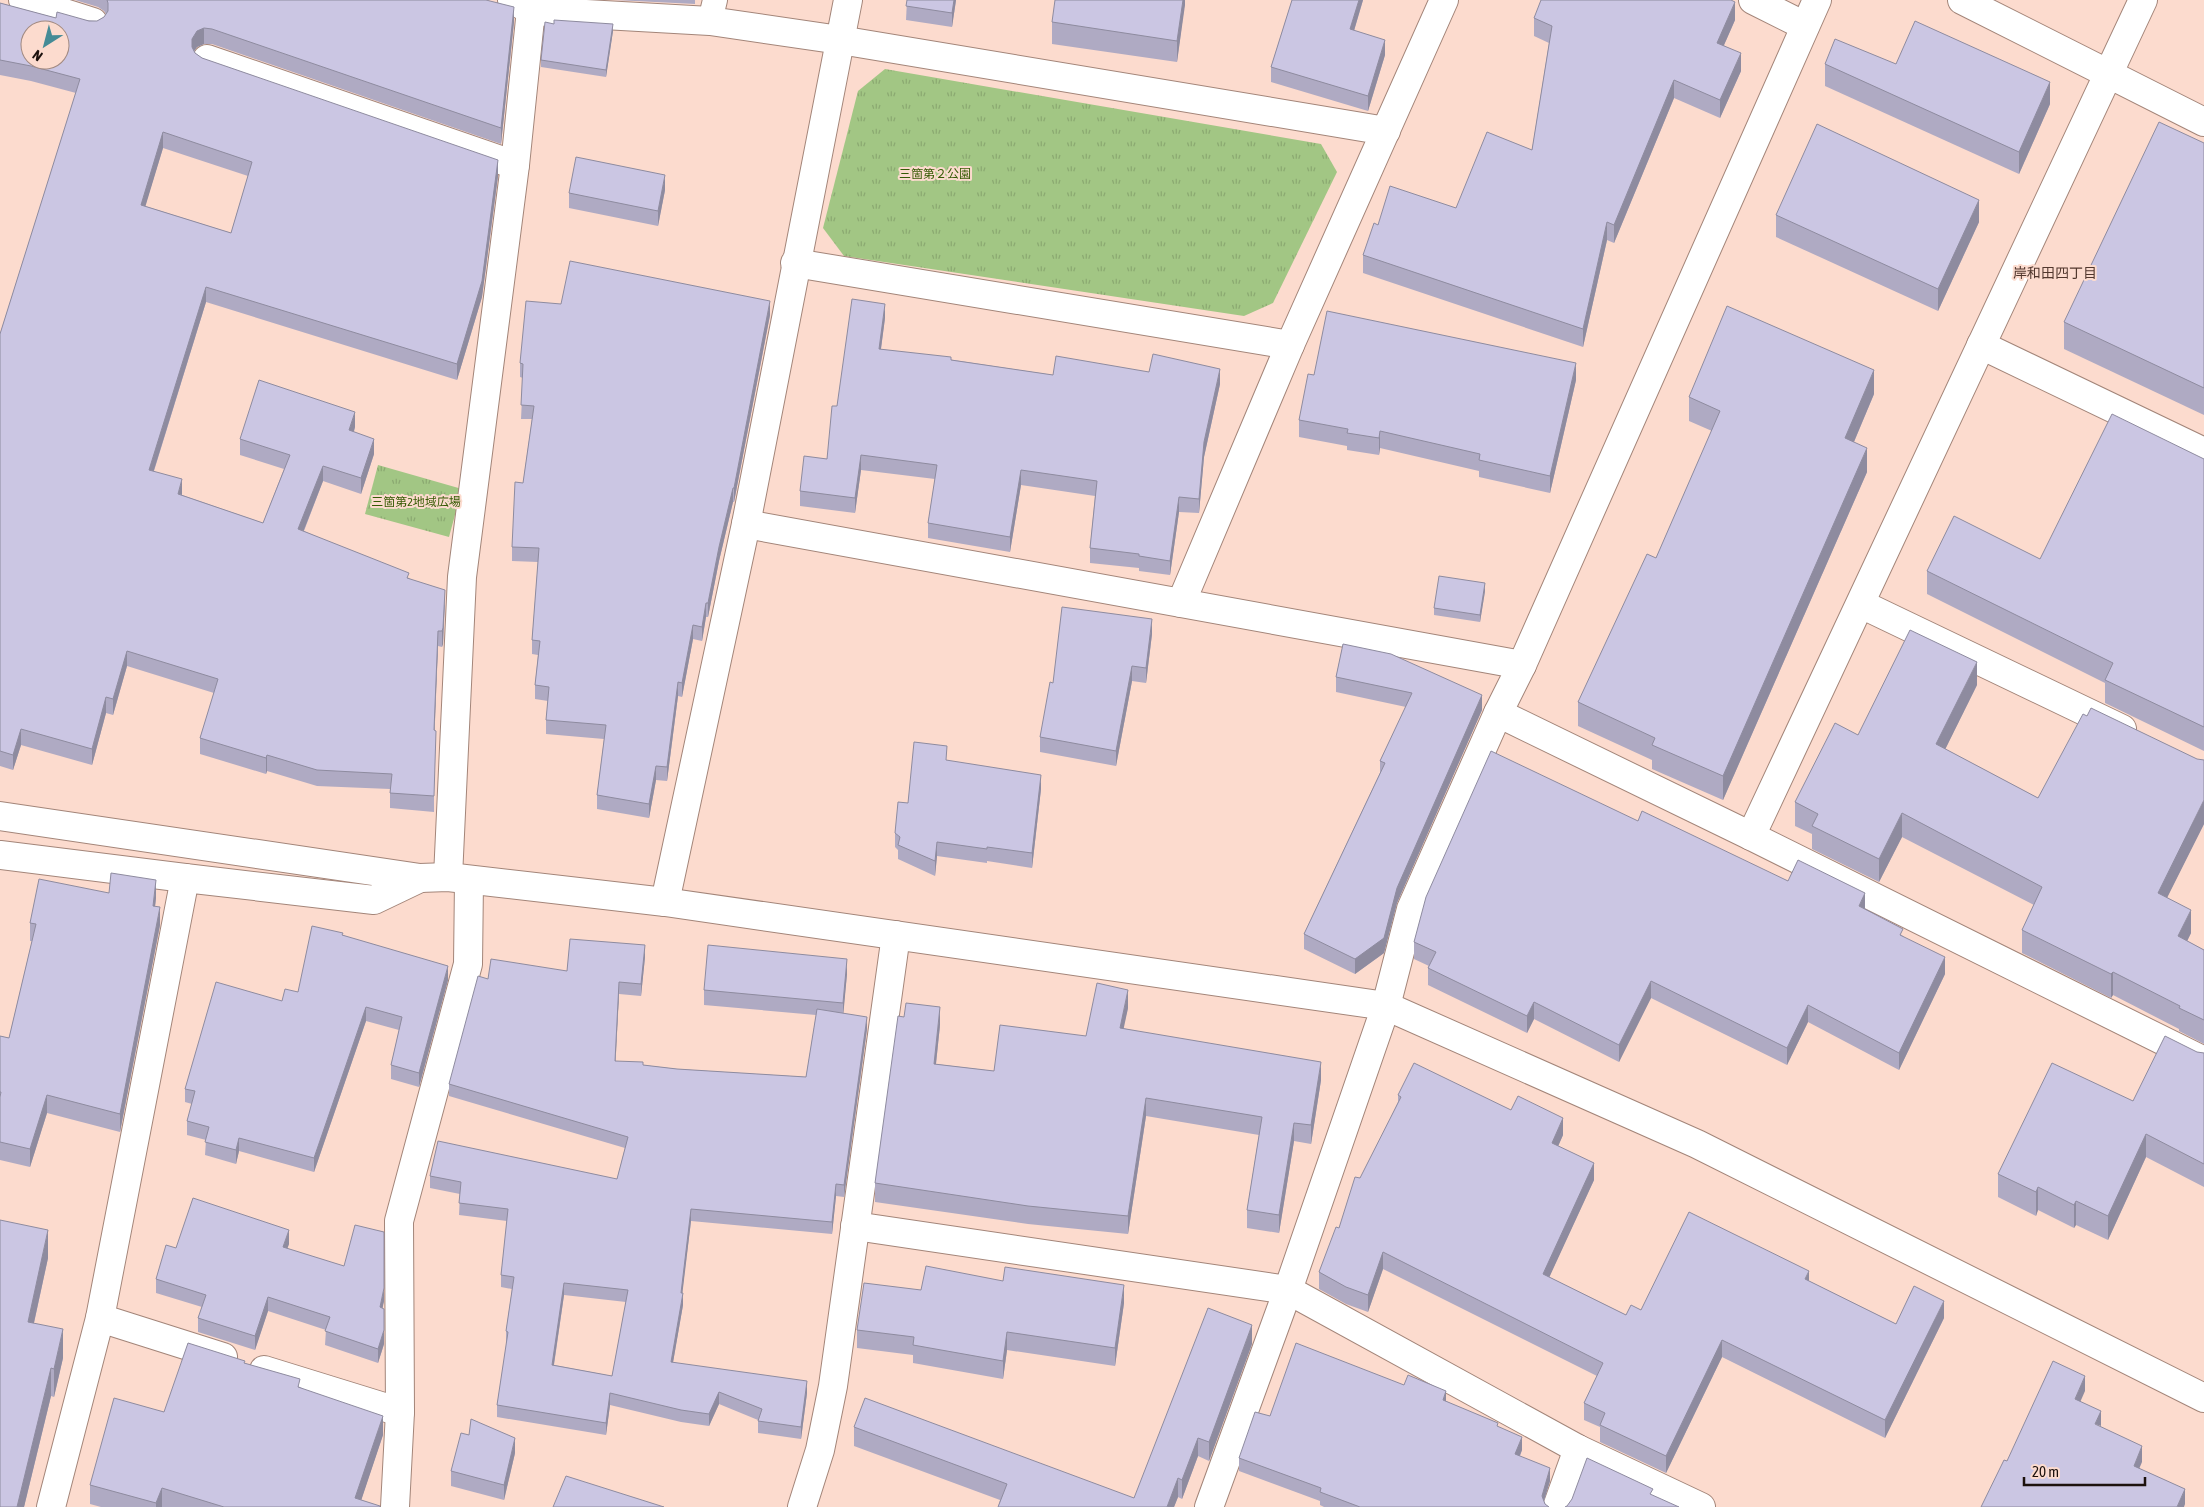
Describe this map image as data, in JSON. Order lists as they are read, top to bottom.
{
  "districts": ["岸和田四丁目"],
  "parks": ["三箇第２公園", "三箇第2地域広場"],
  "scale_bar": "20 m",
  "north": "bottom left"
}
